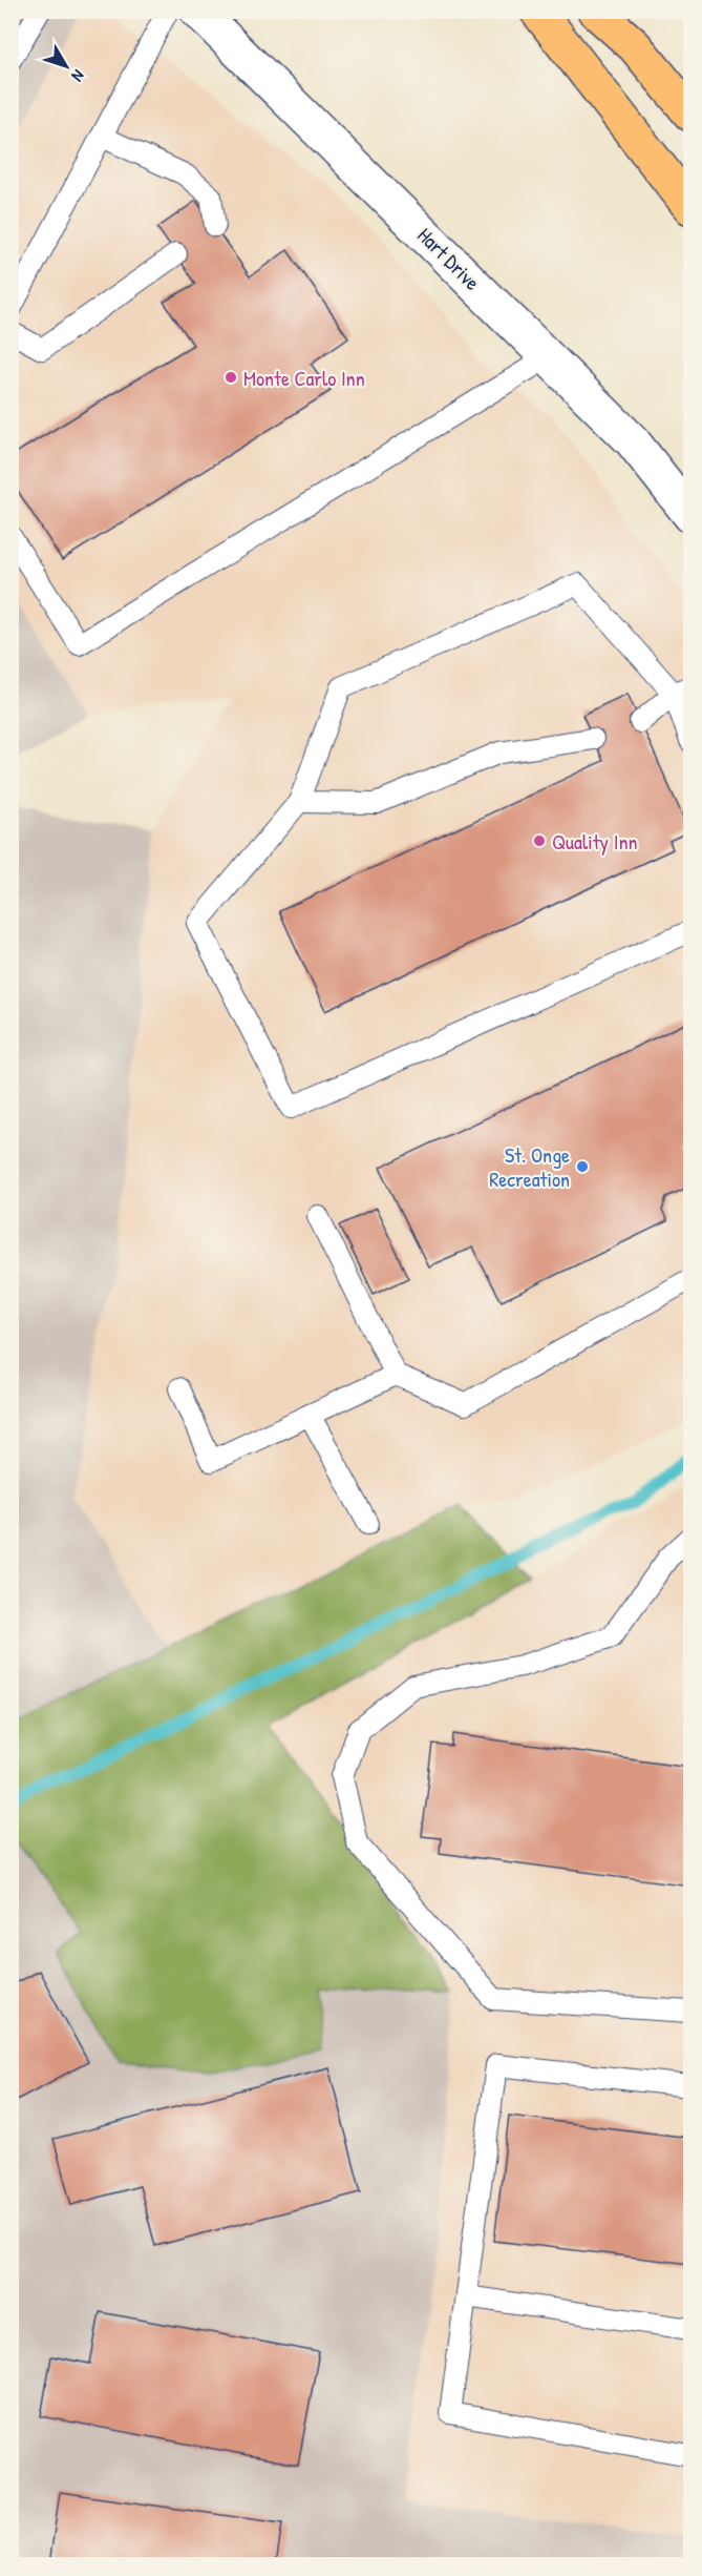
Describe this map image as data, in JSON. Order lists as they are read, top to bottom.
{
  "streets": {
    "street": ["Hart Drive"]
  },
  "places": ["Monte Carlo Inn", "Quality Inn", "St. Onge Recreation"],
  "north": "bottom right"
}
